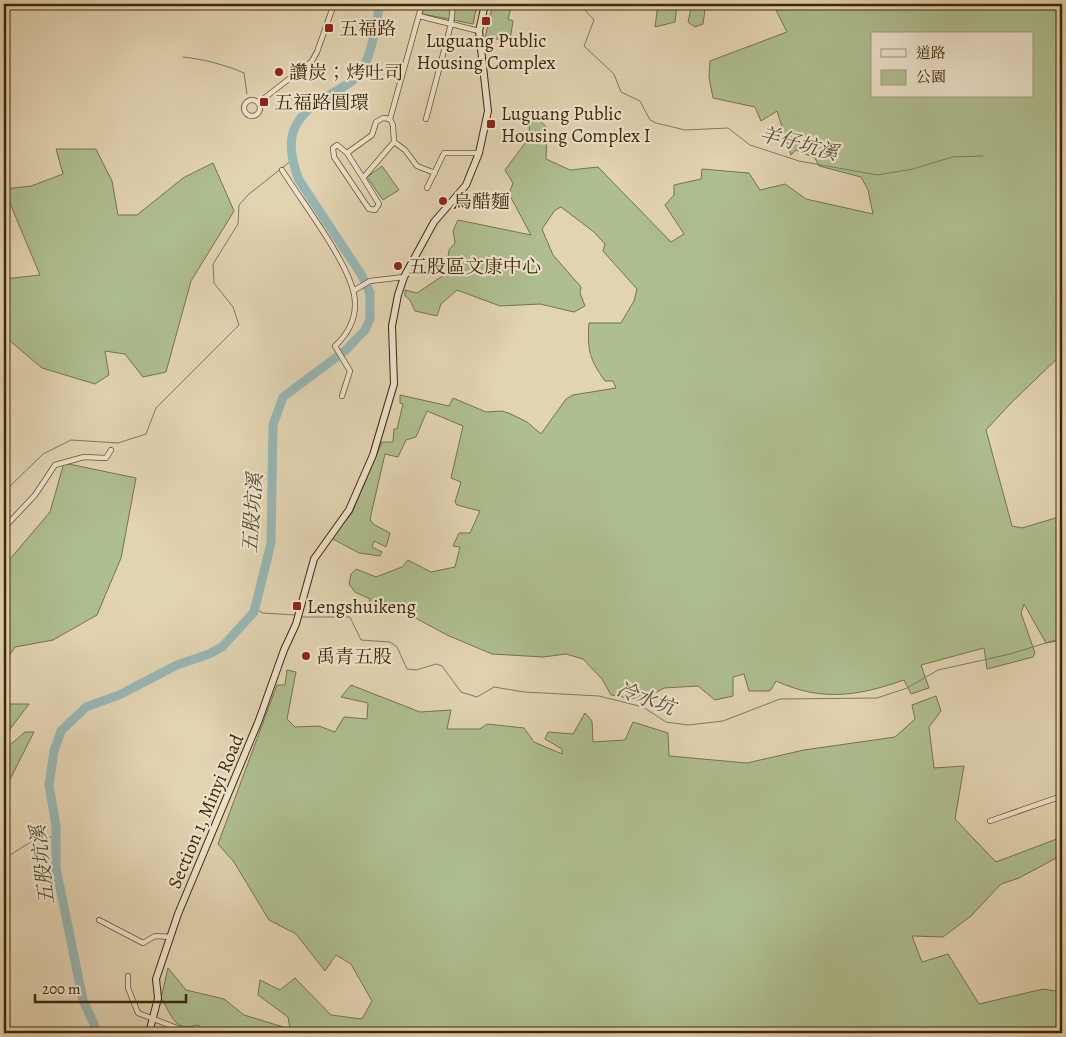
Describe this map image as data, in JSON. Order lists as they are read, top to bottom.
{
  "streets": {
    "main road": ["Section 1, Minyi Road"]
  },
  "water": ["羊仔坑溪", "五股坑溪", "冷水坑"],
  "places": {
    "transit": [
      "Luguang Public Housing Complex",
      "五福路",
      "五福路圓環",
      "Luguang Public Housing Complex I",
      "Lengshuikeng"
    ],
    "other": [
      "讚炭；烤吐司",
      "烏醋麵",
      "五股區文康中心",
      "禹青五股"
    ]
  },
  "legend": ["道路", "公園"],
  "scale_bar": "200 m"
}
